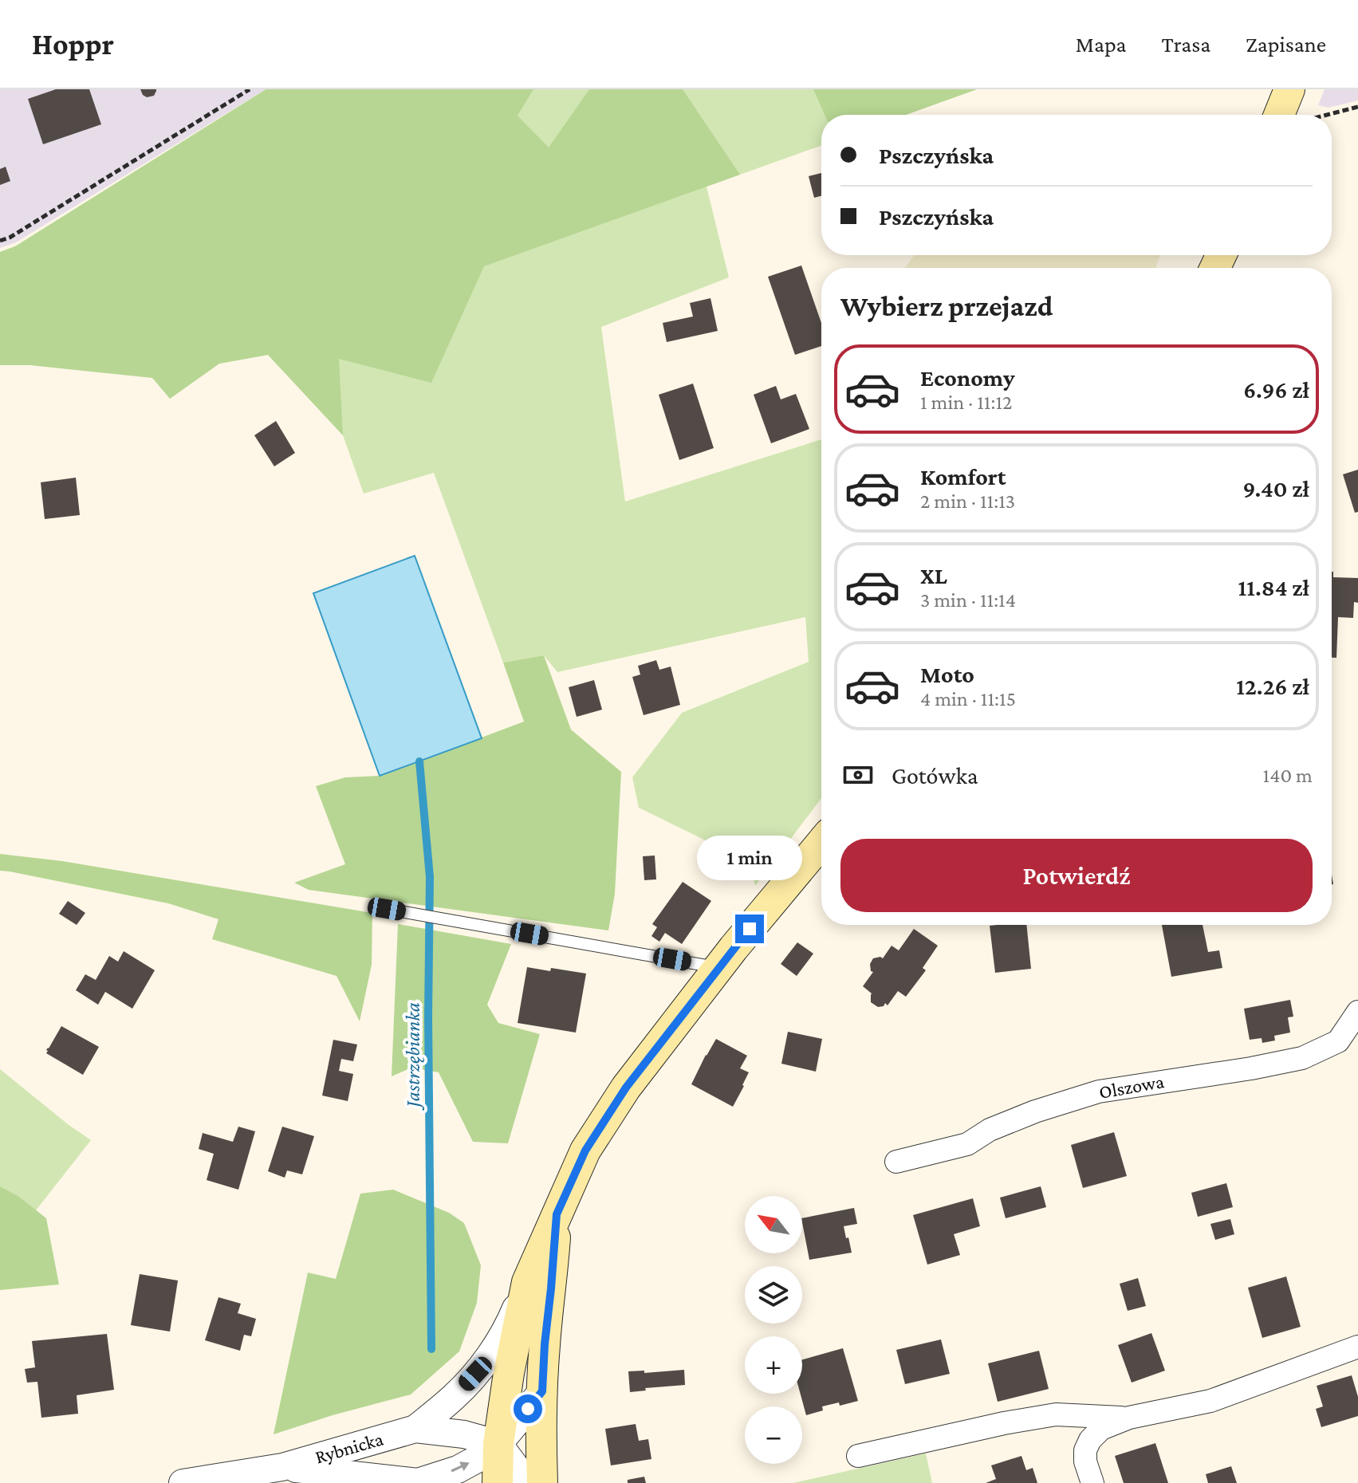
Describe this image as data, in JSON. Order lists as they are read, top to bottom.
{
  "streets": {
    "street": ["Olszowa", "Rybnicka"]
  },
  "water": ["Jastrzębianka"],
  "north": "top left",
  "page": {
    "header": "Hoppr",
    "nav": ["Mapa", "Trasa", "Zapisane"],
    "banner": ["Pszczyńska", "Pszczyńska"],
    "heading": "Wybierz przejazd",
    "list": [
      {
        "name": "Economy",
        "note": "1 min · 11:12",
        "value": "6.96 zł"
      },
      {
        "name": "Komfort",
        "note": "2 min · 11:13",
        "value": "9.40 zł"
      },
      {
        "name": "XL",
        "note": "3 min · 11:14",
        "value": "11.84 zł"
      },
      {
        "name": "Moto",
        "note": "4 min · 11:15",
        "value": "12.26 zł"
      }
    ],
    "pay": ["Gotówka", "140 m"],
    "buttons": "Potwierdź",
    "bubble": "1 min",
    "map_buttons": ["+", "−"]
  }
}
